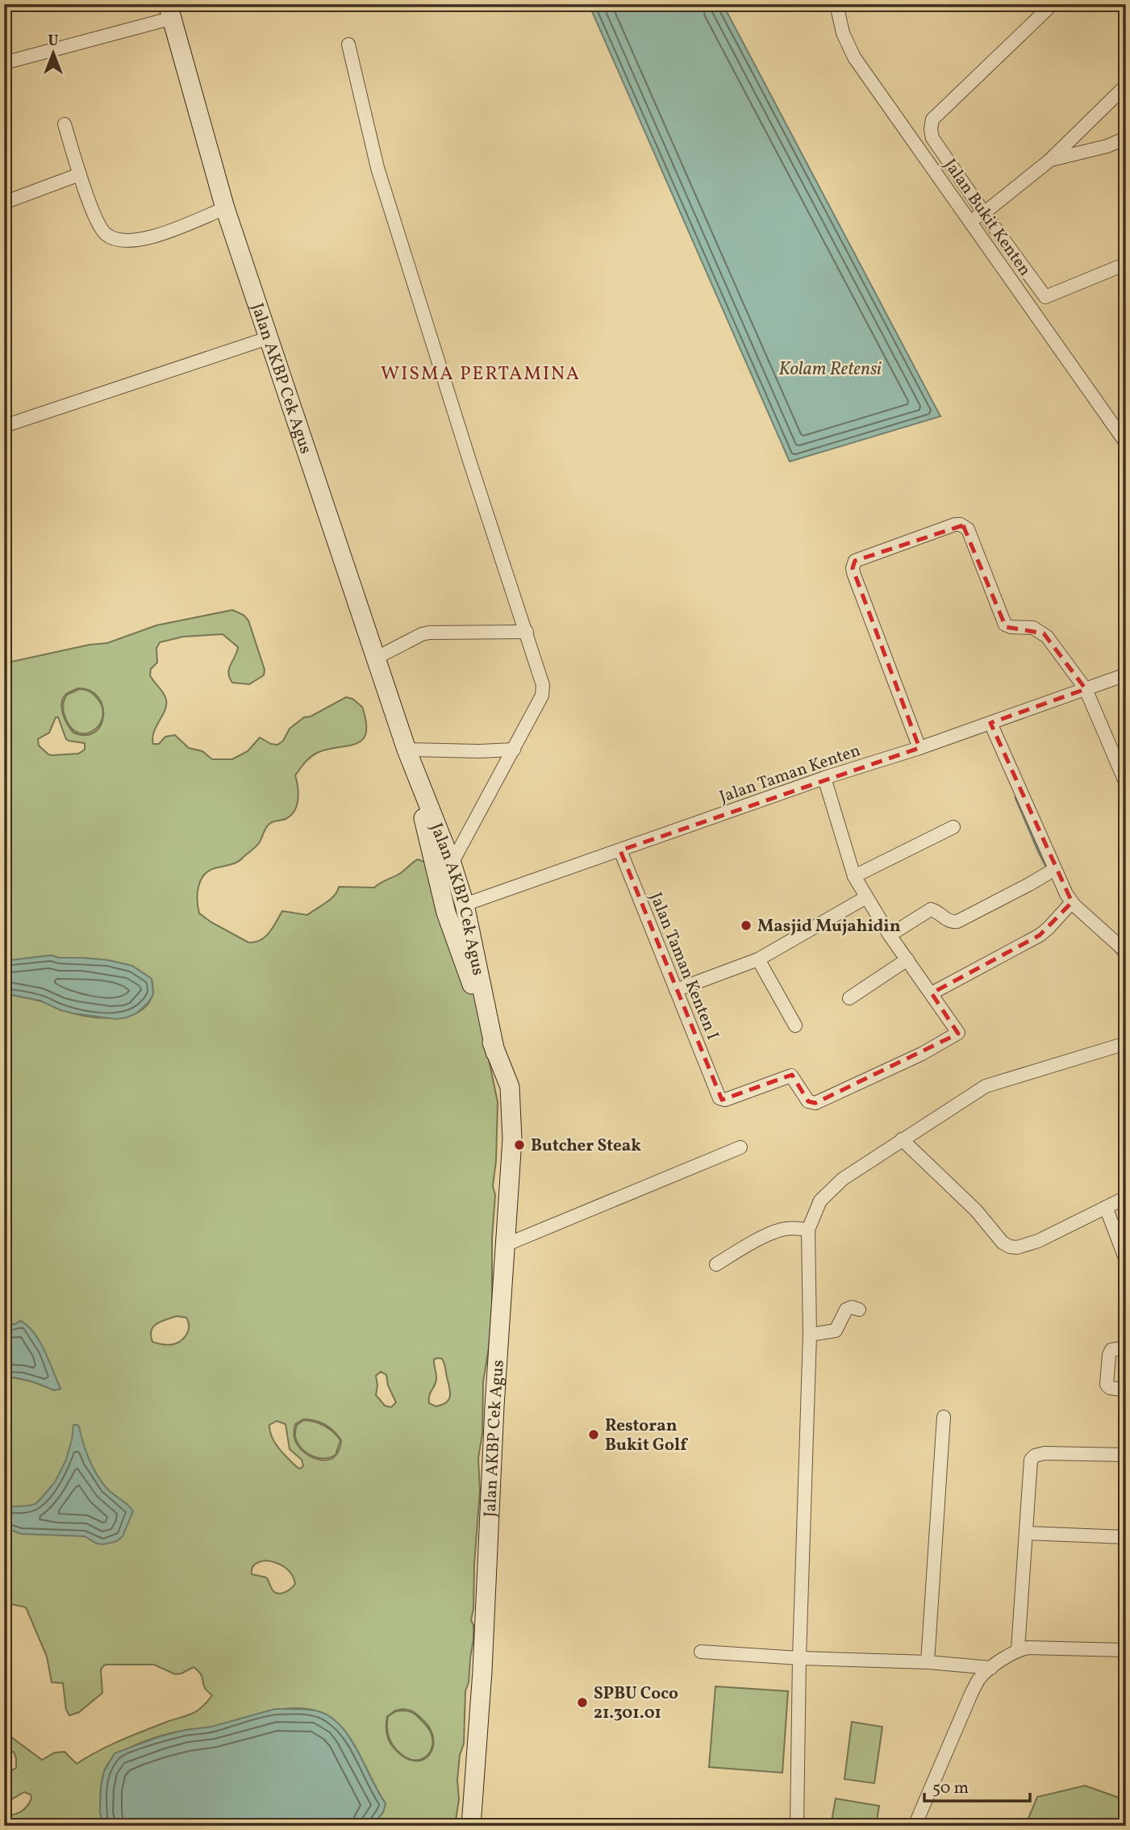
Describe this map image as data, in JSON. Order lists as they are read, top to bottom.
{
  "streets": {
    "main road": ["Jalan AKBP Cek Agus"],
    "street": ["Jalan Bukit Kenten", "Jalan Taman Kenten", "Jalan Taman Kenten I"]
  },
  "crossings": [
    ["Jalan AKBP Cek Agus", "Jalan Taman Kenten"],
    ["Jalan Taman Kenten", "Jalan Taman Kenten I"]
  ],
  "districts": ["WISMA PERTAMINA"],
  "water": ["Kolam Retensi"],
  "places": [
    "Masjid Mujahidin",
    "Butcher Steak",
    "Restoran Bukit Golf",
    "SPBU Coco 21.301.01"
  ],
  "scale_bar": "50 m",
  "north": "top"
}
